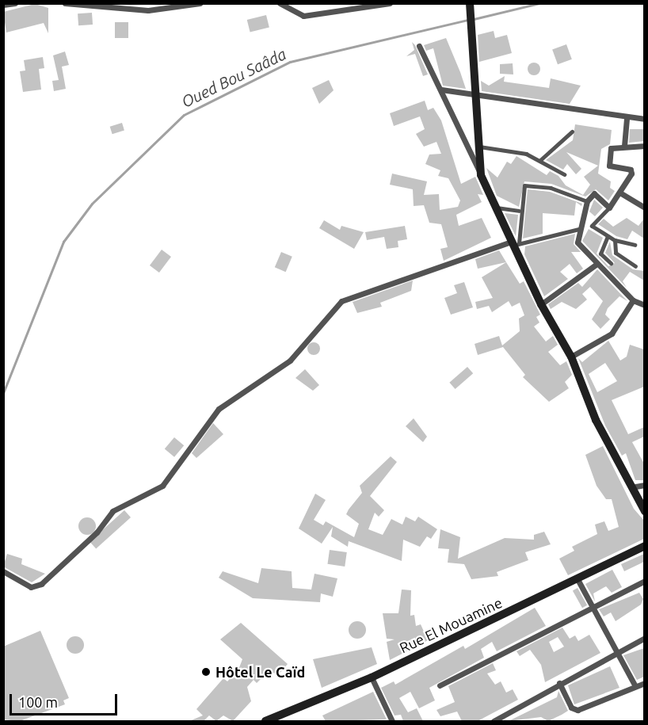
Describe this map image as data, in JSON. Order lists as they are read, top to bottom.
{
  "streets": {
    "main road": ["Rue El Mouamine"]
  },
  "water": ["Oued Bou Saâda"],
  "places": ["Hôtel Le Caïd"],
  "scale_bar": "100 m"
}
